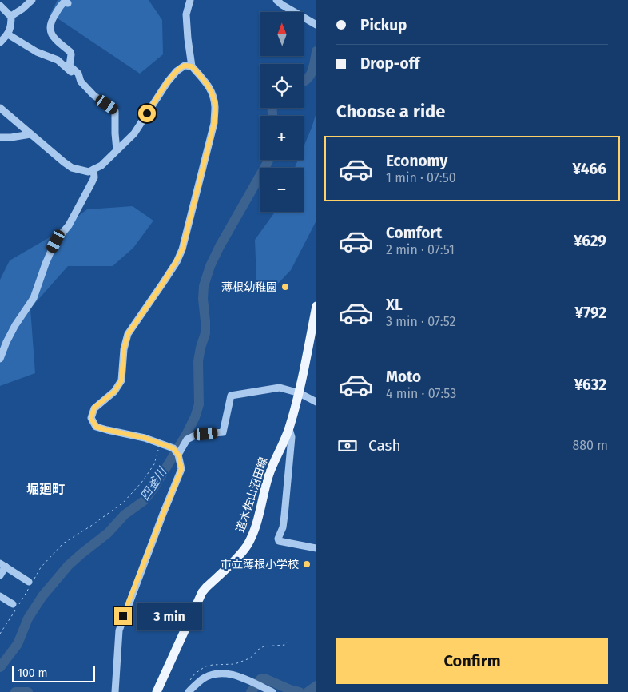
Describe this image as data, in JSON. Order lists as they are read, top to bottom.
{
  "streets": {
    "main road": ["道木佐山沼田線"]
  },
  "districts": ["堀廻町"],
  "water": ["四釜川"],
  "places": ["薄根幼稚園", "市立薄根小学校"],
  "scale_bar": "100 m",
  "north": "top",
  "page": {
    "banner": ["Pickup", "Drop-off"],
    "map_buttons": ["+", "−"],
    "heading": "Choose a ride",
    "list": [
      {
        "name": "Economy",
        "note": "1 min · 07:50",
        "value": "¥466"
      },
      {
        "name": "Comfort",
        "note": "2 min · 07:51",
        "value": "¥629"
      },
      {
        "name": "XL",
        "note": "3 min · 07:52",
        "value": "¥792"
      },
      {
        "name": "Moto",
        "note": "4 min · 07:53",
        "value": "¥632"
      }
    ],
    "pay": ["Cash", "880 m"],
    "bubble": "3 min",
    "buttons": "Confirm",
    "scale": "100 m"
  }
}
